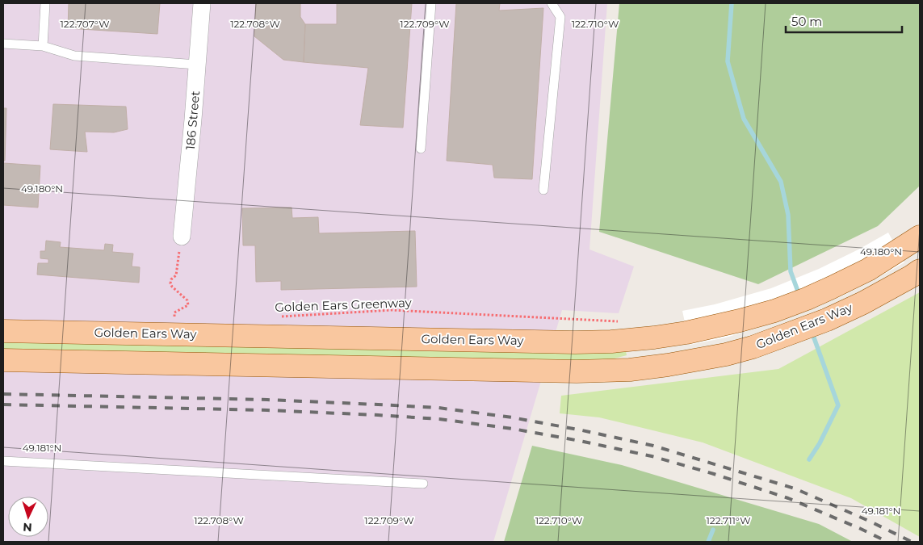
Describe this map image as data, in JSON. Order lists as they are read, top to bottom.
{
  "streets": {
    "main road": ["Golden Ears Way"],
    "street": ["186 Street"],
    "path": ["Golden Ears Greenway"]
  },
  "scale_bar": "50 m",
  "north": "bottom",
  "coordinates": [
    "122.707°W",
    "122.708°W",
    "122.709°W",
    "122.710°W",
    "49.180°N",
    "49.181°N",
    "122.711°W"
  ]
}
